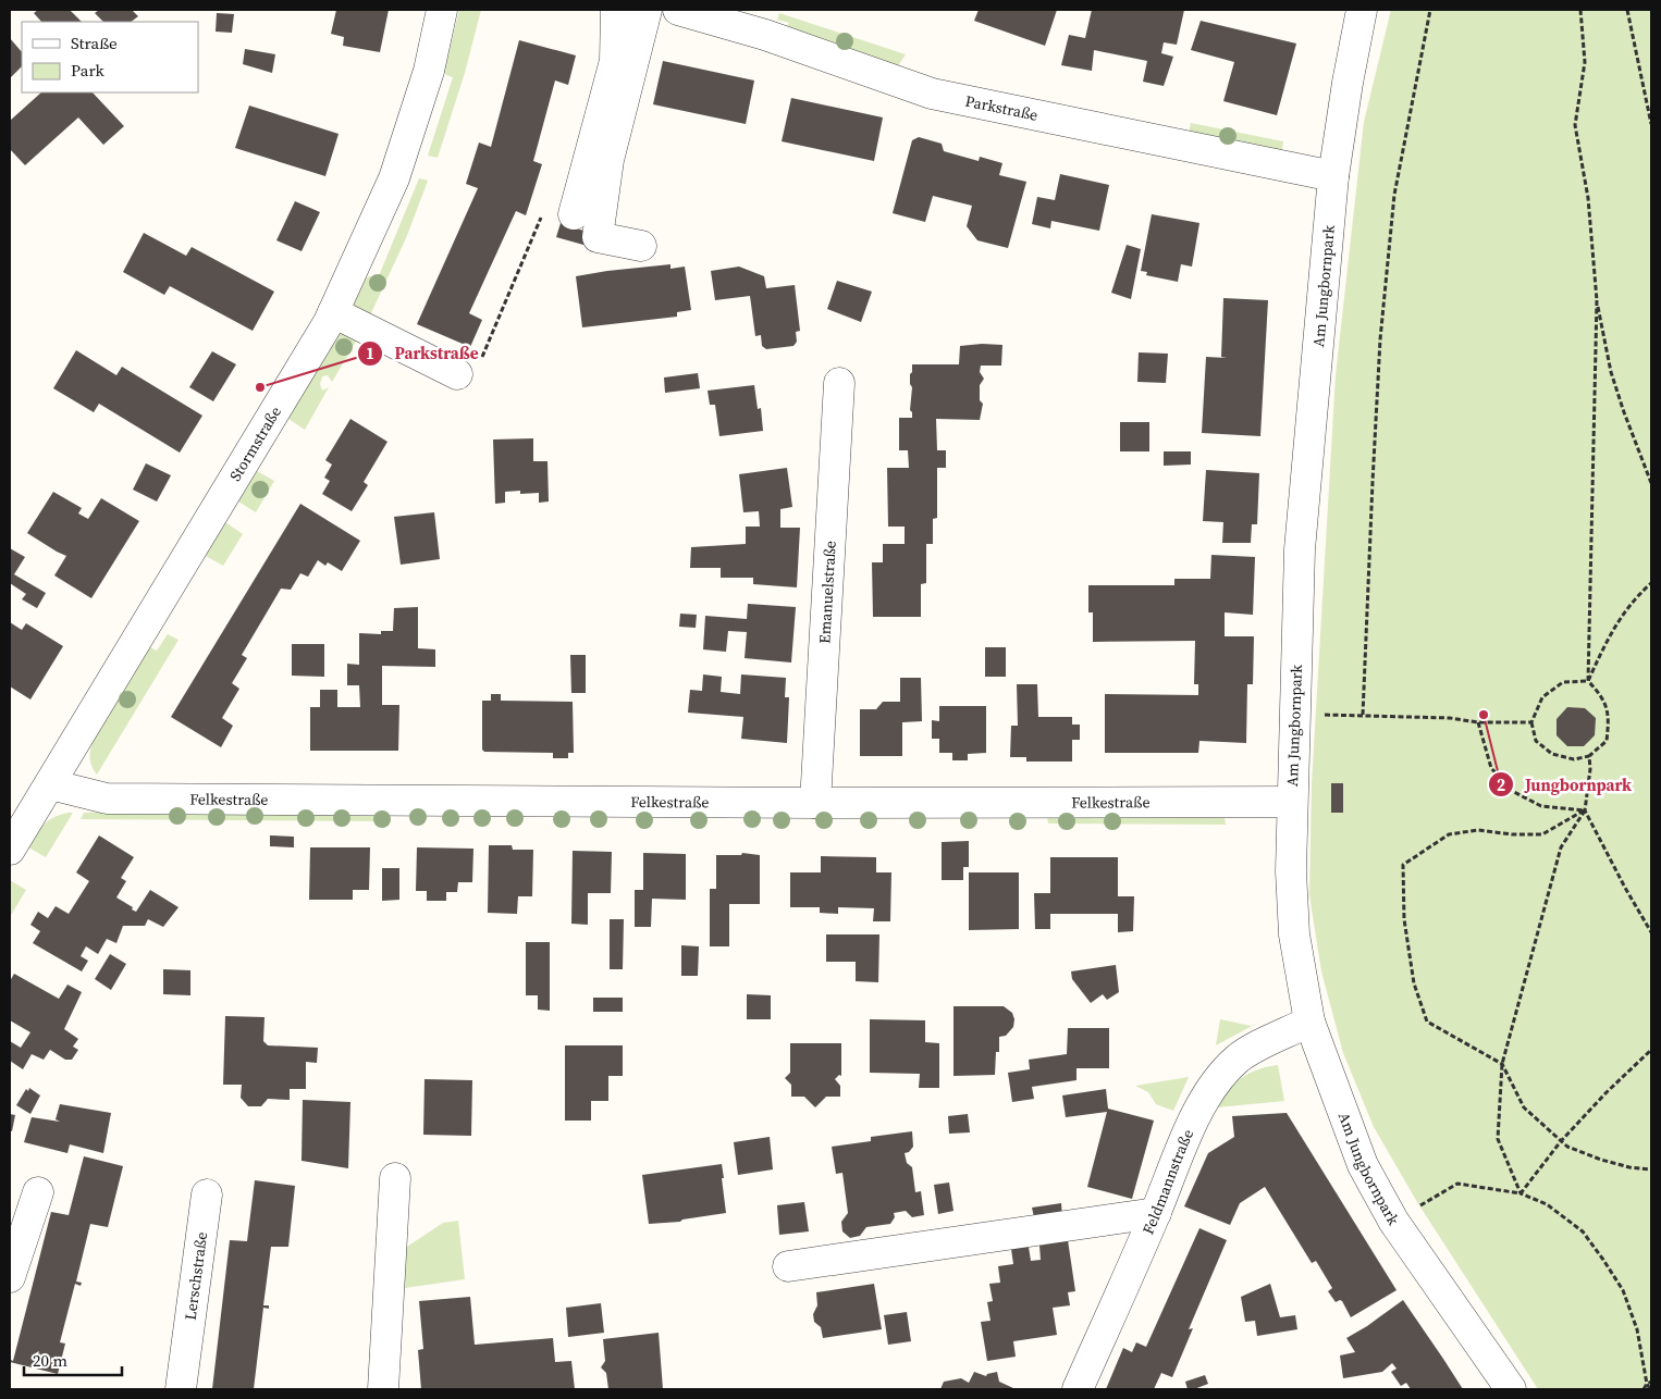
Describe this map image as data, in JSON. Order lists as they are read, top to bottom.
{
  "streets": {
    "street": [
      "Parkstraße",
      "Am Jungbornpark",
      "Stormstraße",
      "Emanuelstraße",
      "Felkestraße",
      "Feldmannstraße",
      "Lerschstraße"
    ]
  },
  "crossings": [
    ["Parkstraße", "Am Jungbornpark"],
    ["Am Jungbornpark", "Felkestraße"],
    ["Am Jungbornpark", "Feldmannstraße"],
    ["Stormstraße", "Felkestraße"],
    ["Emanuelstraße", "Felkestraße"]
  ],
  "places": ["Parkstraße", "Jungbornpark"],
  "legend": ["Straße", "Park"],
  "scale_bar": "20 m"
}
